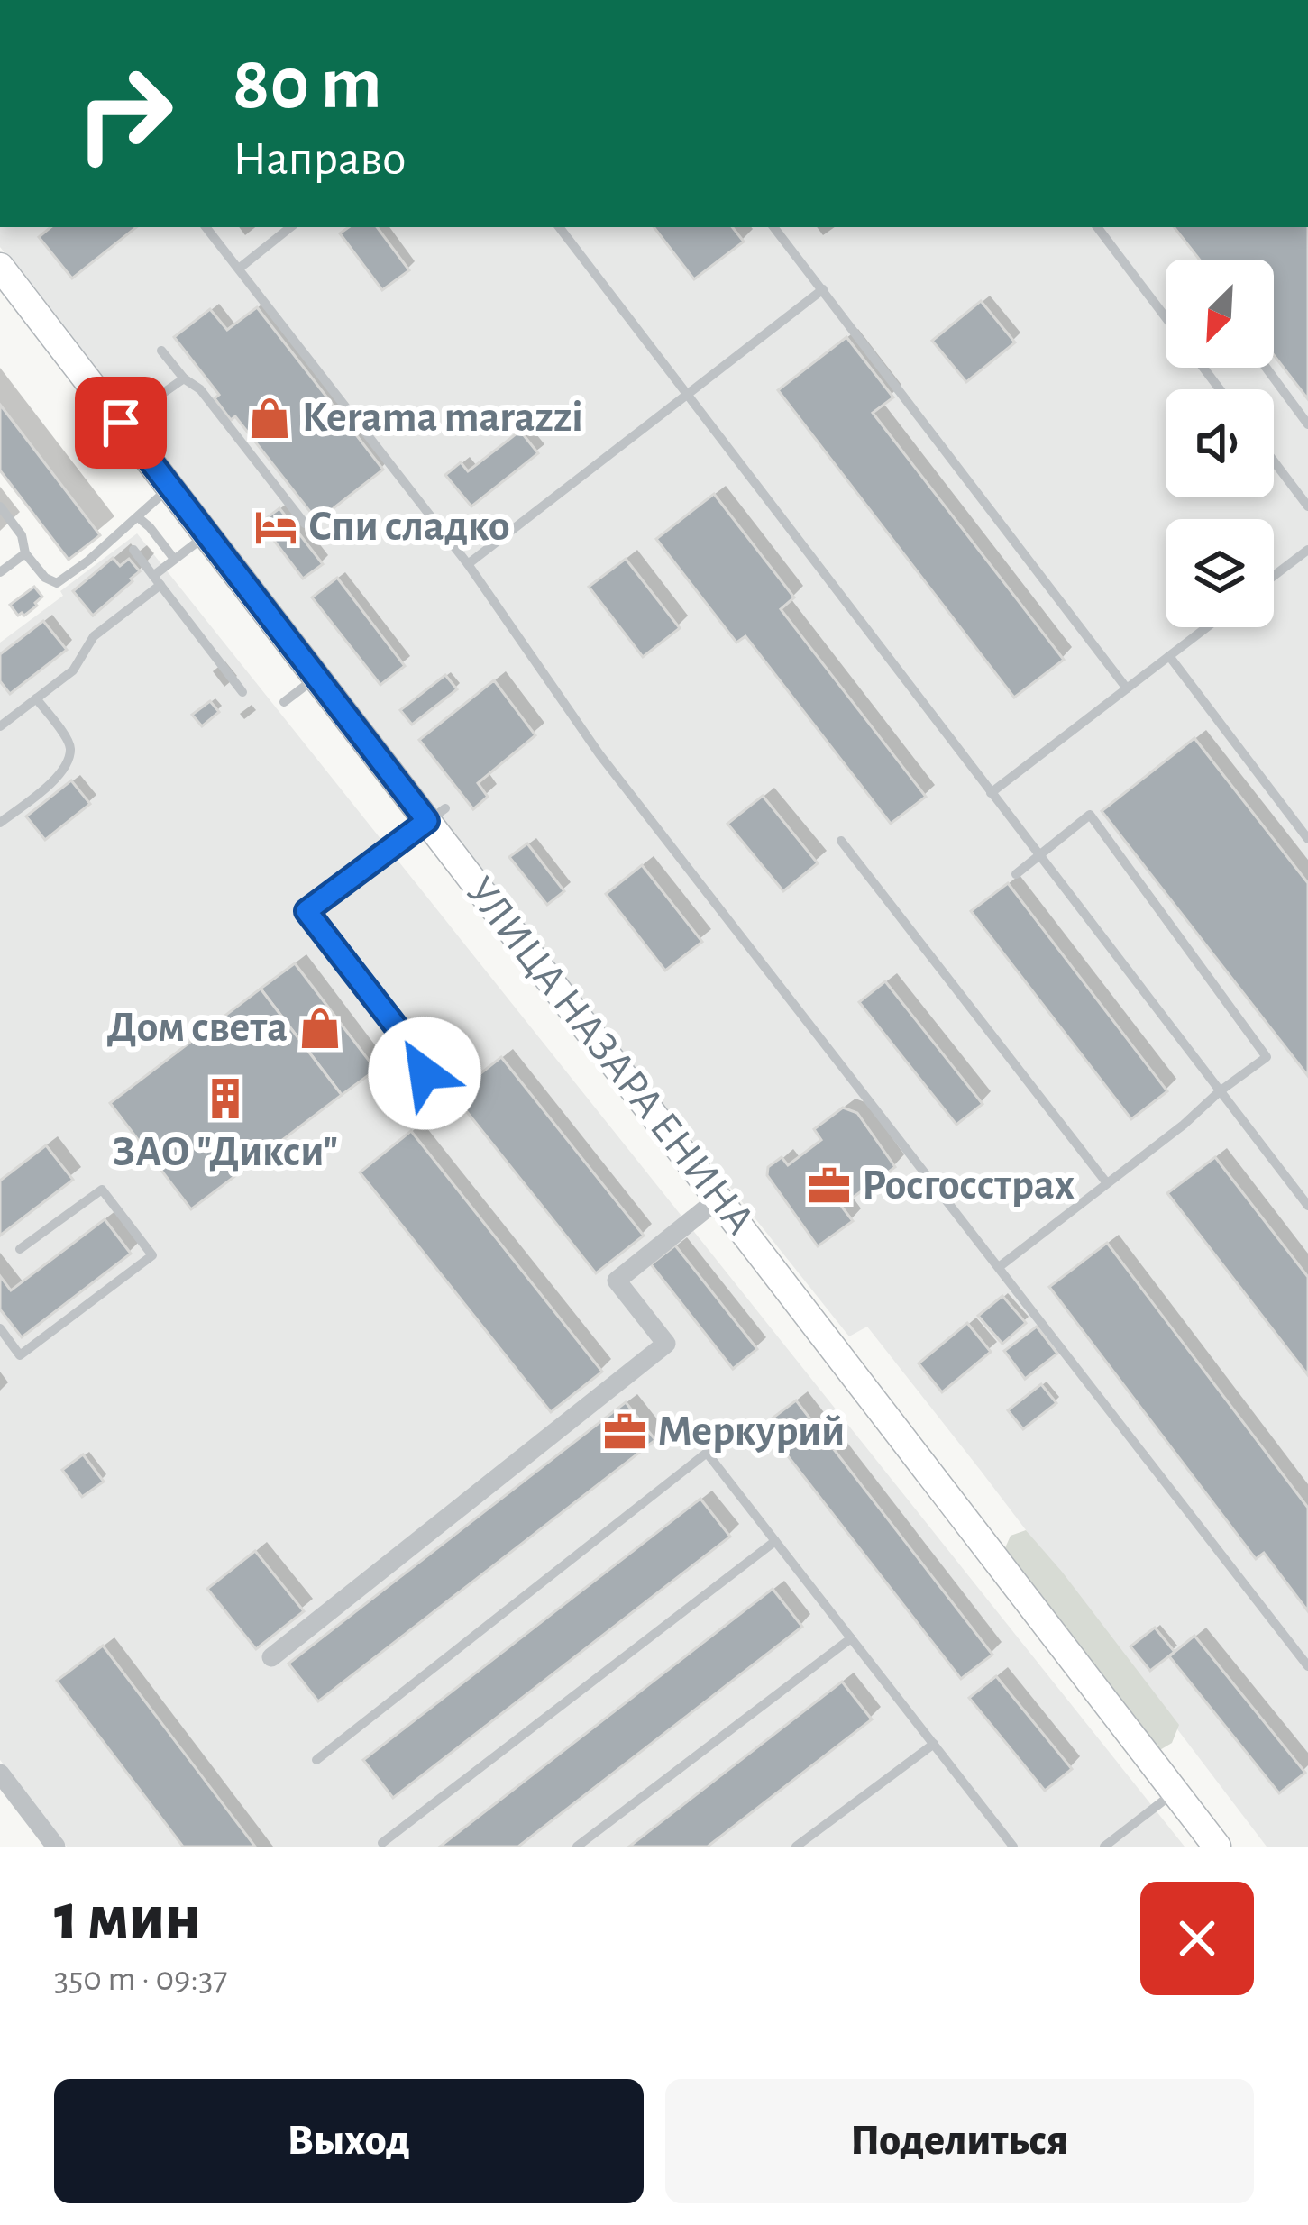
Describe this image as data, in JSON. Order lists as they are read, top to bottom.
{
  "streets": {
    "main road": ["УЛИЦА НАЗАРА ЕНИНА"]
  },
  "places": {
    "shop": ["Kerama marazzi", "Дом света"],
    "hotel": ["Спи сладко"],
    "building": ["ЗАО \"Дикси\""],
    "office": ["Росгосстрах", "Меркурий"]
  },
  "north": "bottom left",
  "page": {
    "turn": ["80 m", "Направо"],
    "heading": ["1 мин", "350 m · 09:37"],
    "buttons": ["Выход", "Поделиться"]
  }
}
